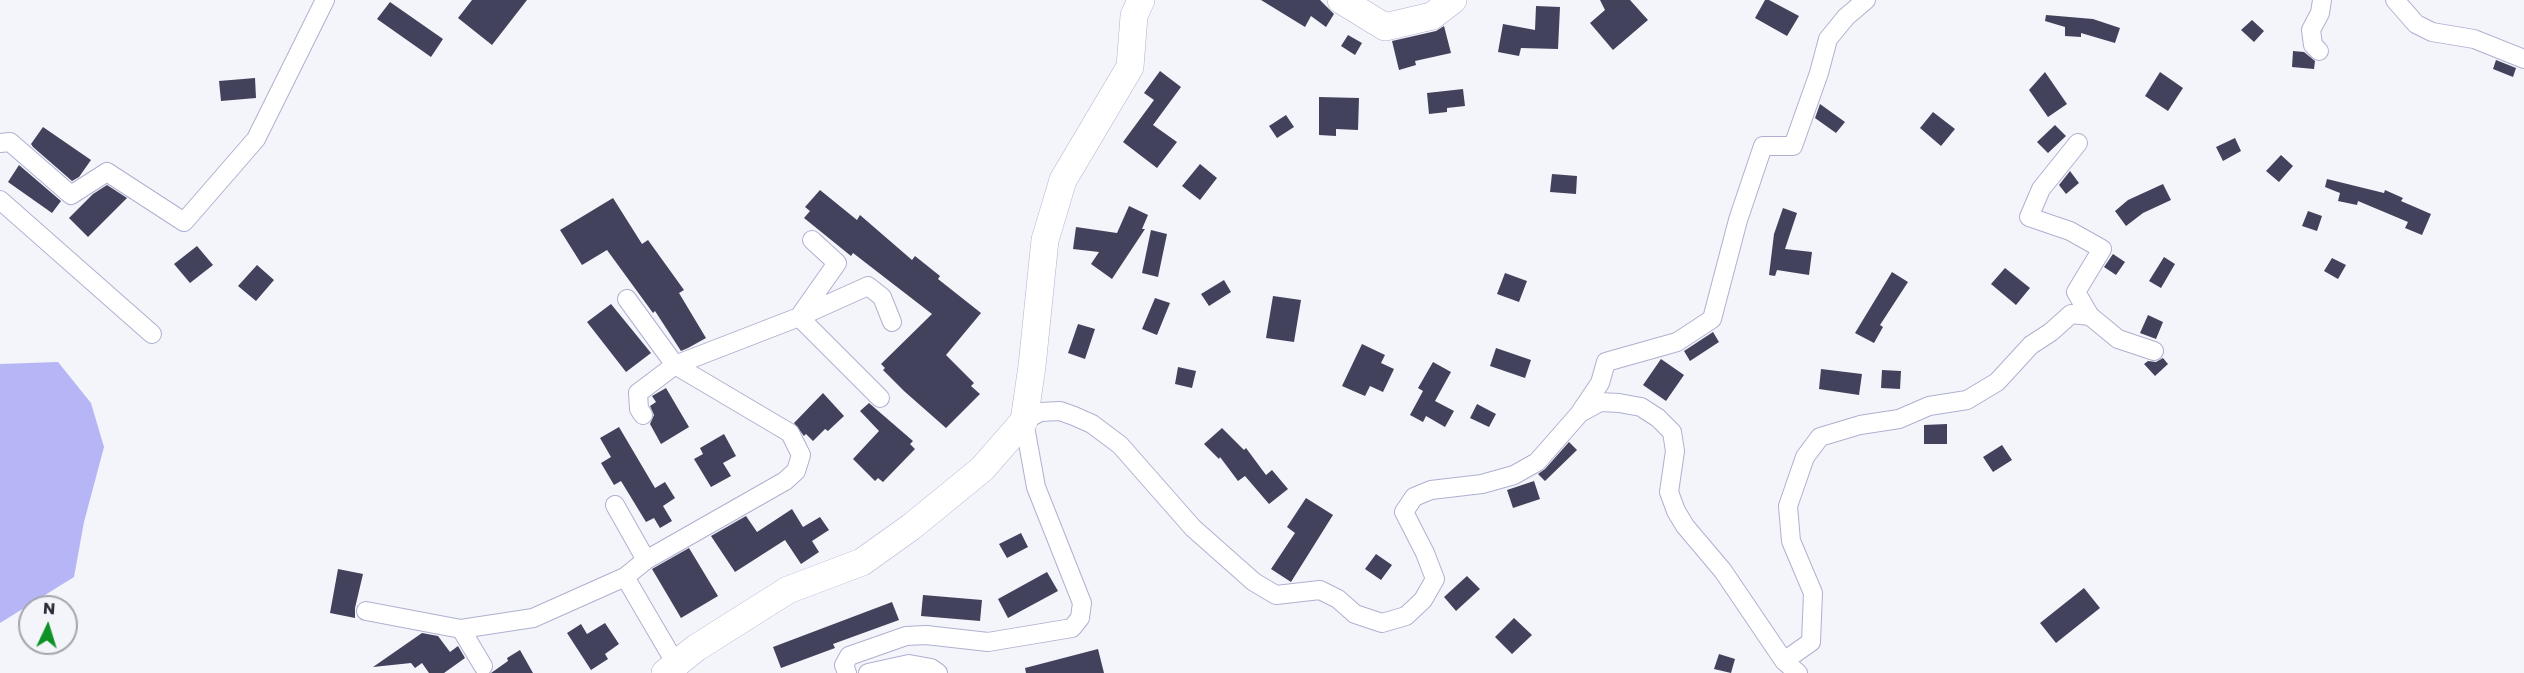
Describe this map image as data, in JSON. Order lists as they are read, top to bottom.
{
  "north": "top"
}
